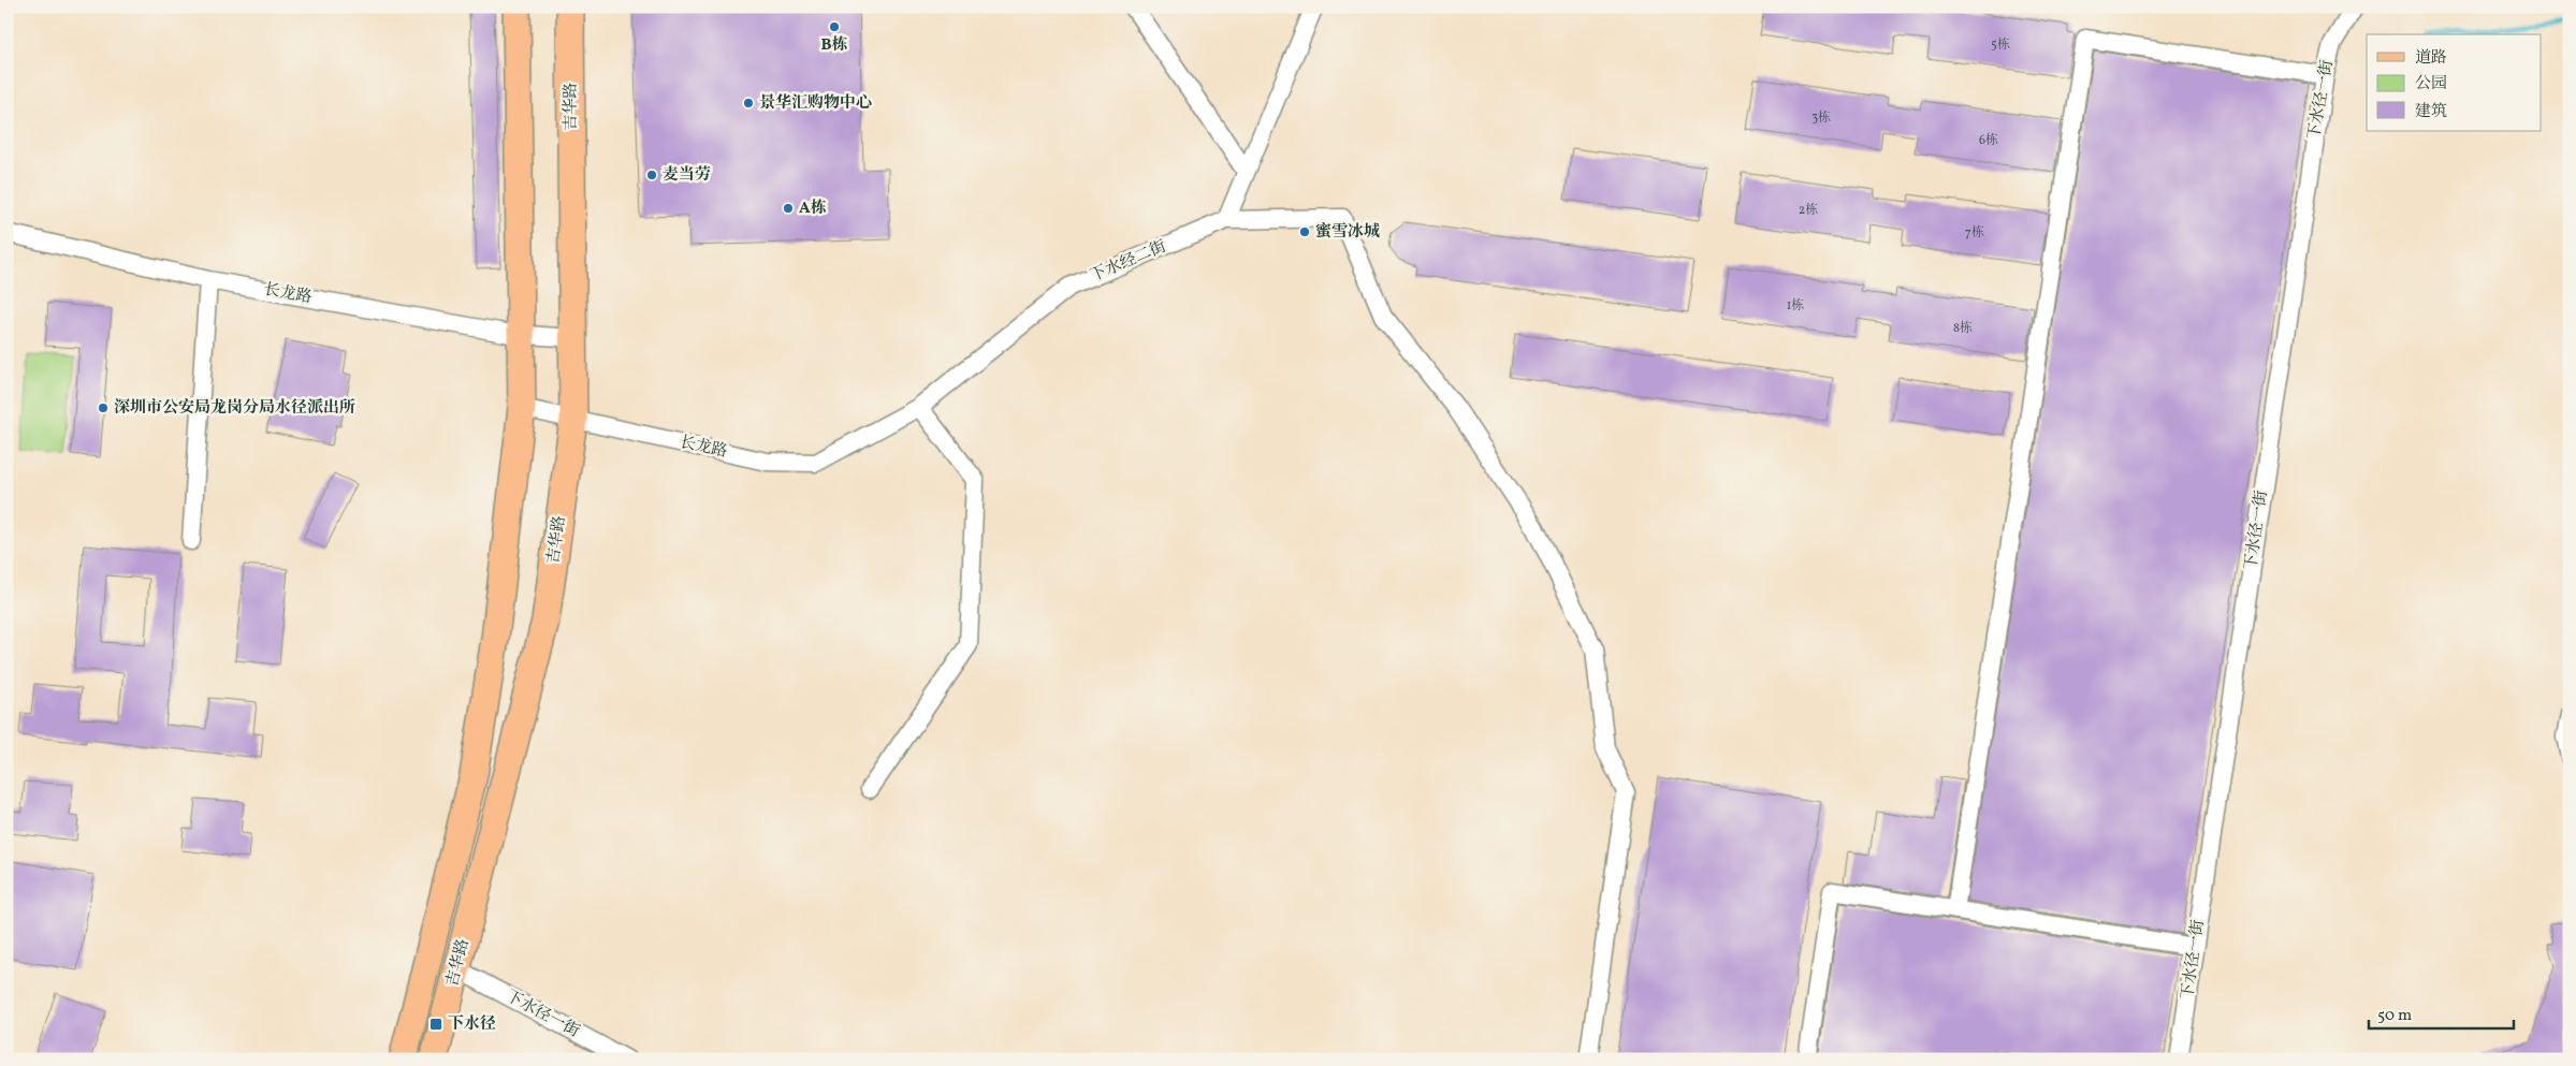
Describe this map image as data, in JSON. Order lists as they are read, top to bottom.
{
  "streets": {
    "main road": ["吉华路"],
    "street": ["下水径一街", "下水经二街", "长龙路"]
  },
  "crossings": [
    ["下水径一街", "吉华路"],
    ["吉华路", "长龙路"],
    ["下水经二街", "长龙路"]
  ],
  "places": {
    "other": [
      "B栋",
      "景华汇购物中心",
      "麦当劳",
      "A栋",
      "蜜雪冰城",
      "深圳市公安局龙岗分局水径派出所"
    ],
    "transit": ["下水径"]
  },
  "house_numbers": [
    "5栋",
    "3栋",
    "6栋",
    "2栋",
    "7栋",
    "1栋",
    "8栋"
  ],
  "legend": ["道路", "公园", "建筑"],
  "scale_bar": "50 m"
}
